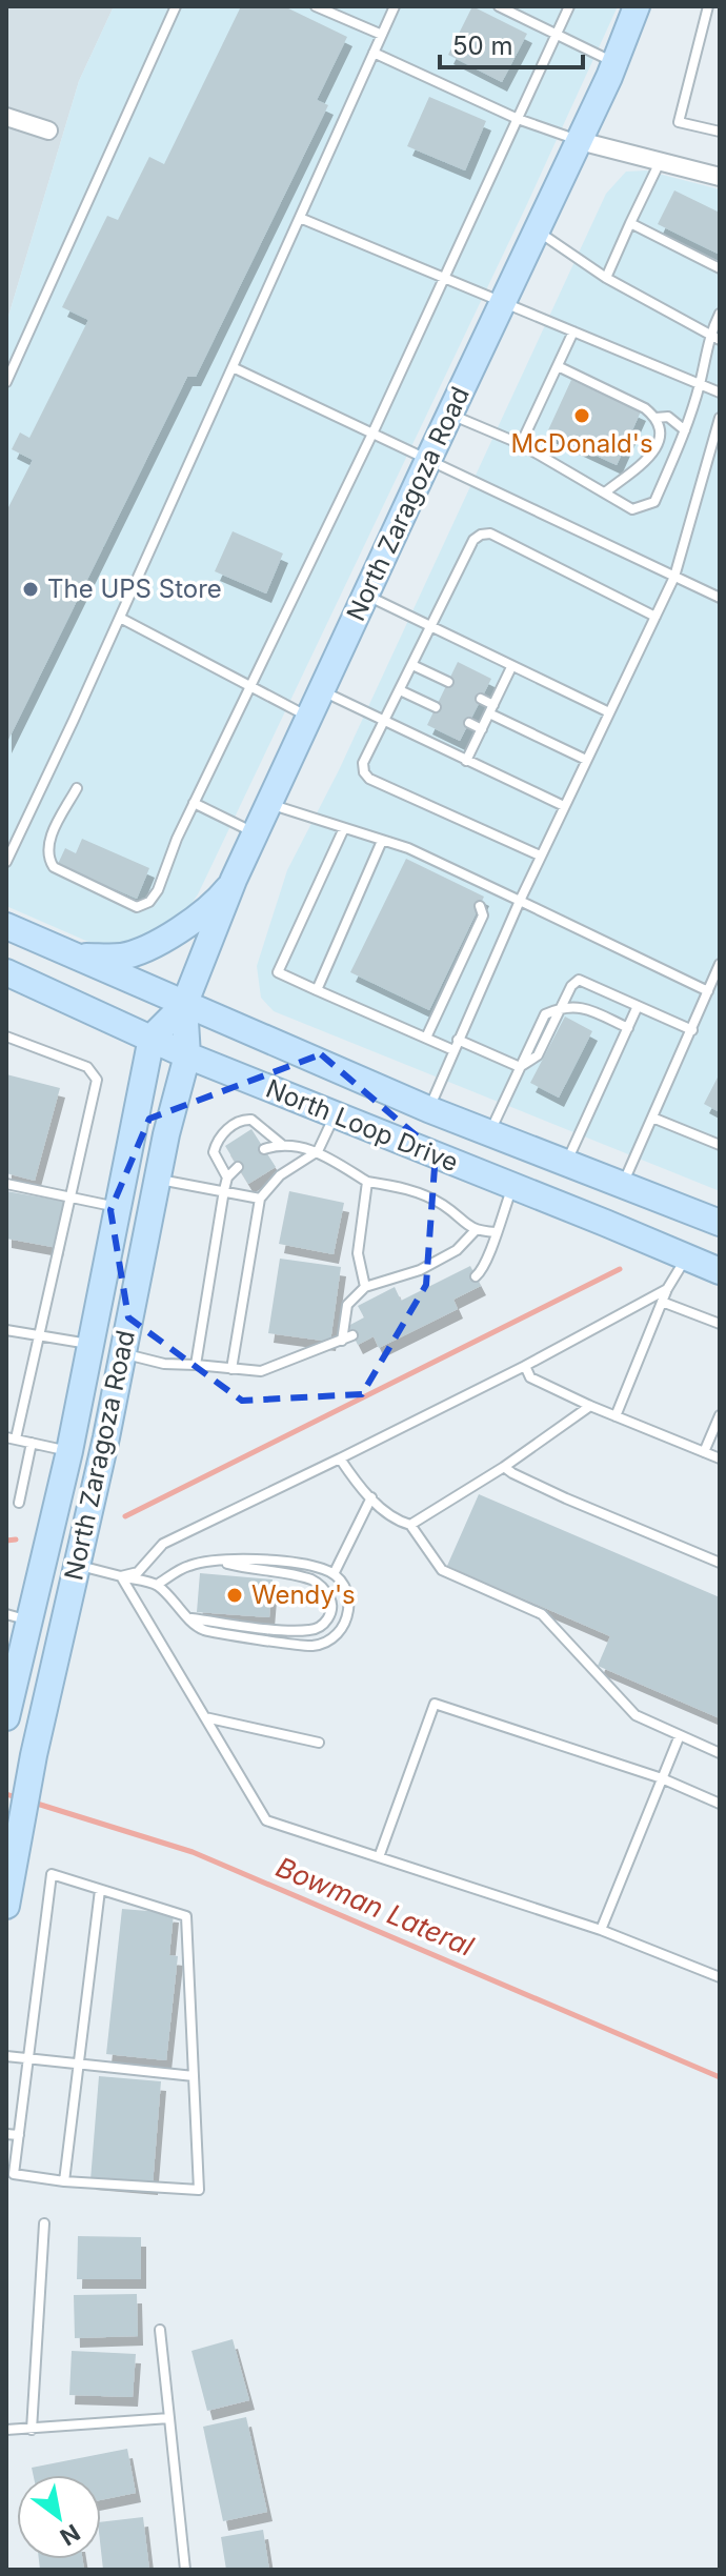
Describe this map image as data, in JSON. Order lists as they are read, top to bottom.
{
  "streets": {
    "main road": ["North Zaragoza Road", "North Loop Drive"]
  },
  "crossings": [
    ["North Zaragoza Road", "North Loop Drive"]
  ],
  "water": ["Bowman Lateral"],
  "places": ["McDonald's", "The UPS Store", "Wendy's"],
  "scale_bar": "50 m",
  "north": "bottom right"
}
